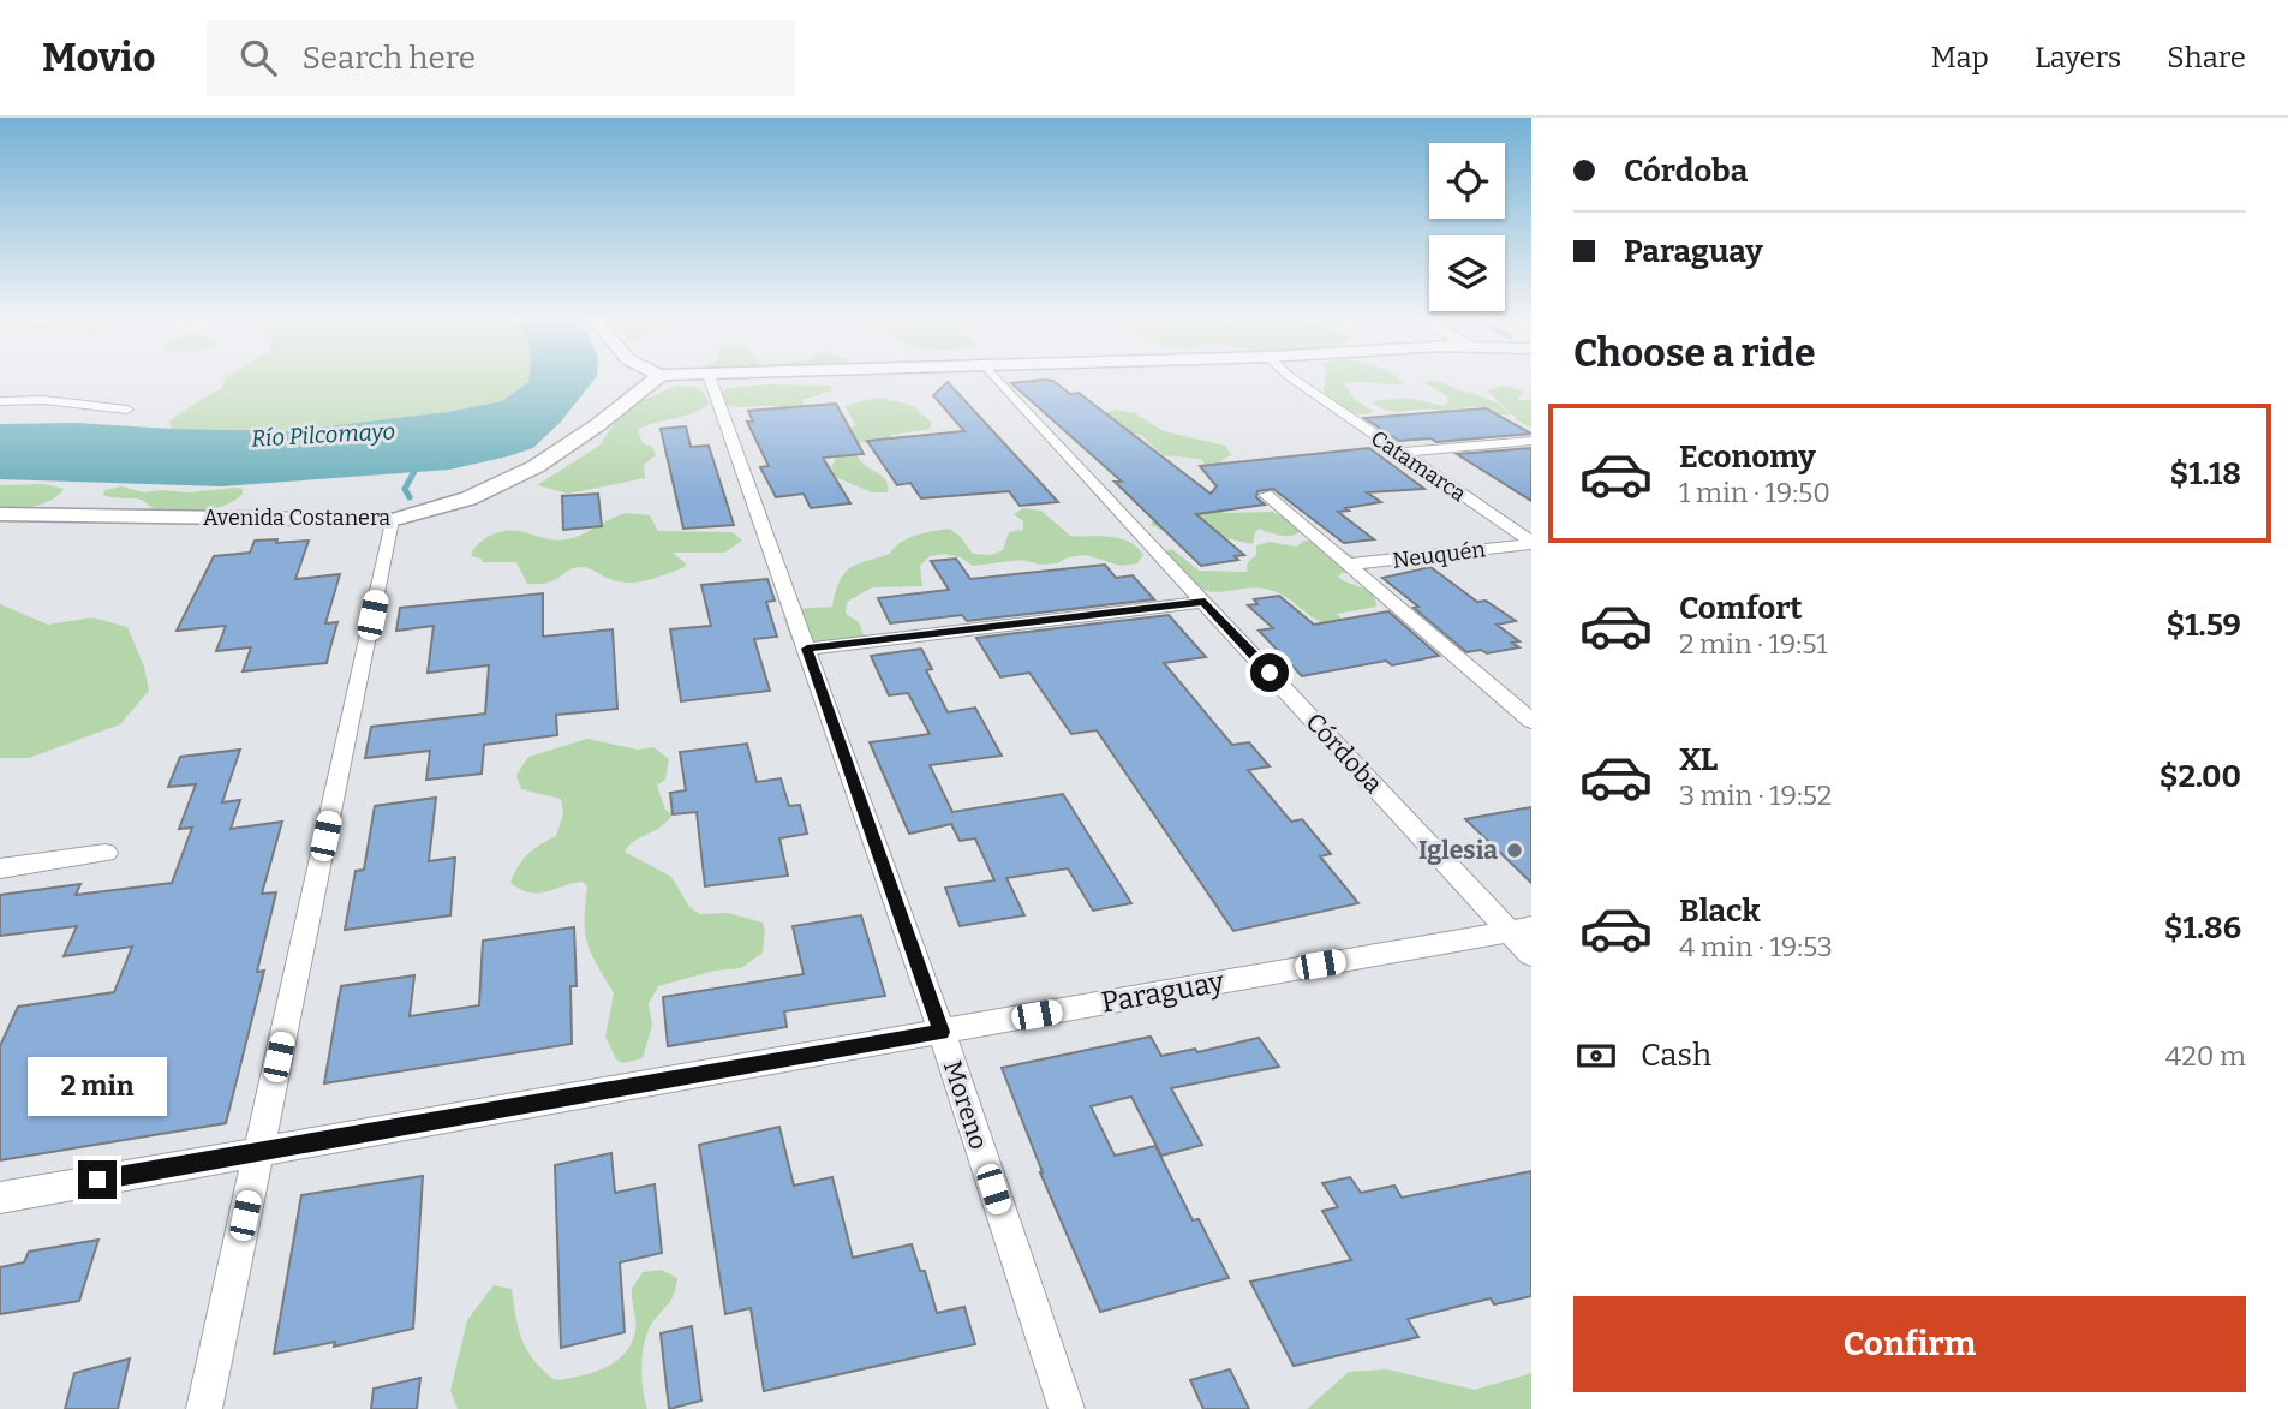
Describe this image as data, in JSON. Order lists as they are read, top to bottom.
{
  "streets": {
    "street": [
      "Catamarca",
      "Avenida Costanera",
      "Neuquén",
      "Córdoba",
      "Paraguay",
      "Moreno"
    ]
  },
  "crossings": [
    ["Catamarca", "Neuquén"],
    ["Córdoba", "Paraguay"],
    ["Paraguay", "Moreno"]
  ],
  "water": ["Río Pilcomayo"],
  "places": ["Iglesia"],
  "page": {
    "header": "Movio",
    "search": "Search here",
    "nav": ["Map", "Layers", "Share"],
    "banner": ["Córdoba", "Paraguay"],
    "heading": "Choose a ride",
    "list": [
      {
        "name": "Economy",
        "note": "1 min · 19:50",
        "value": "$1.18"
      },
      {
        "name": "Comfort",
        "note": "2 min · 19:51",
        "value": "$1.59"
      },
      {
        "name": "XL",
        "note": "3 min · 19:52",
        "value": "$2.00"
      },
      {
        "name": "Black",
        "note": "4 min · 19:53",
        "value": "$1.86"
      }
    ],
    "pay": ["Cash", "420 m"],
    "bubble": "2 min",
    "buttons": "Confirm"
  }
}
